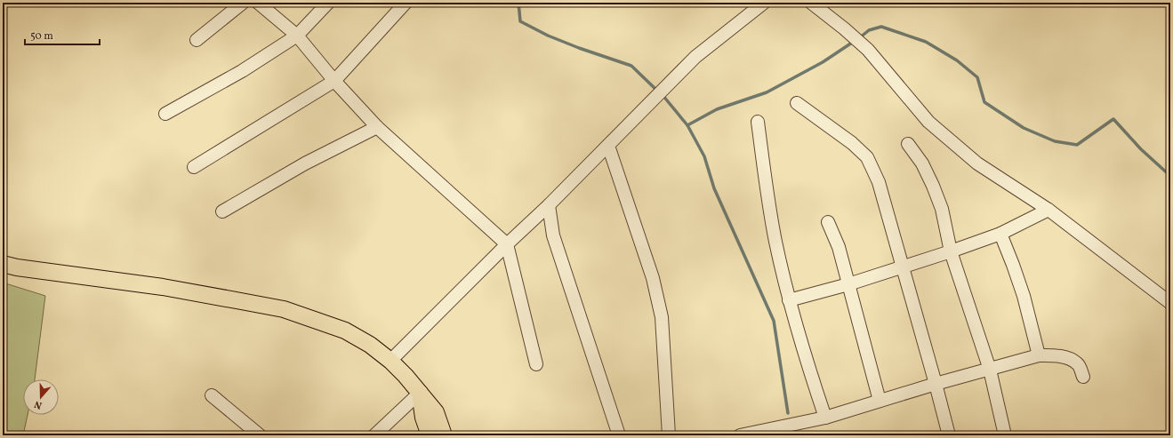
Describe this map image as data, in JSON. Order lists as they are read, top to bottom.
{
  "scale_bar": "50 m",
  "north": "bottom"
}
